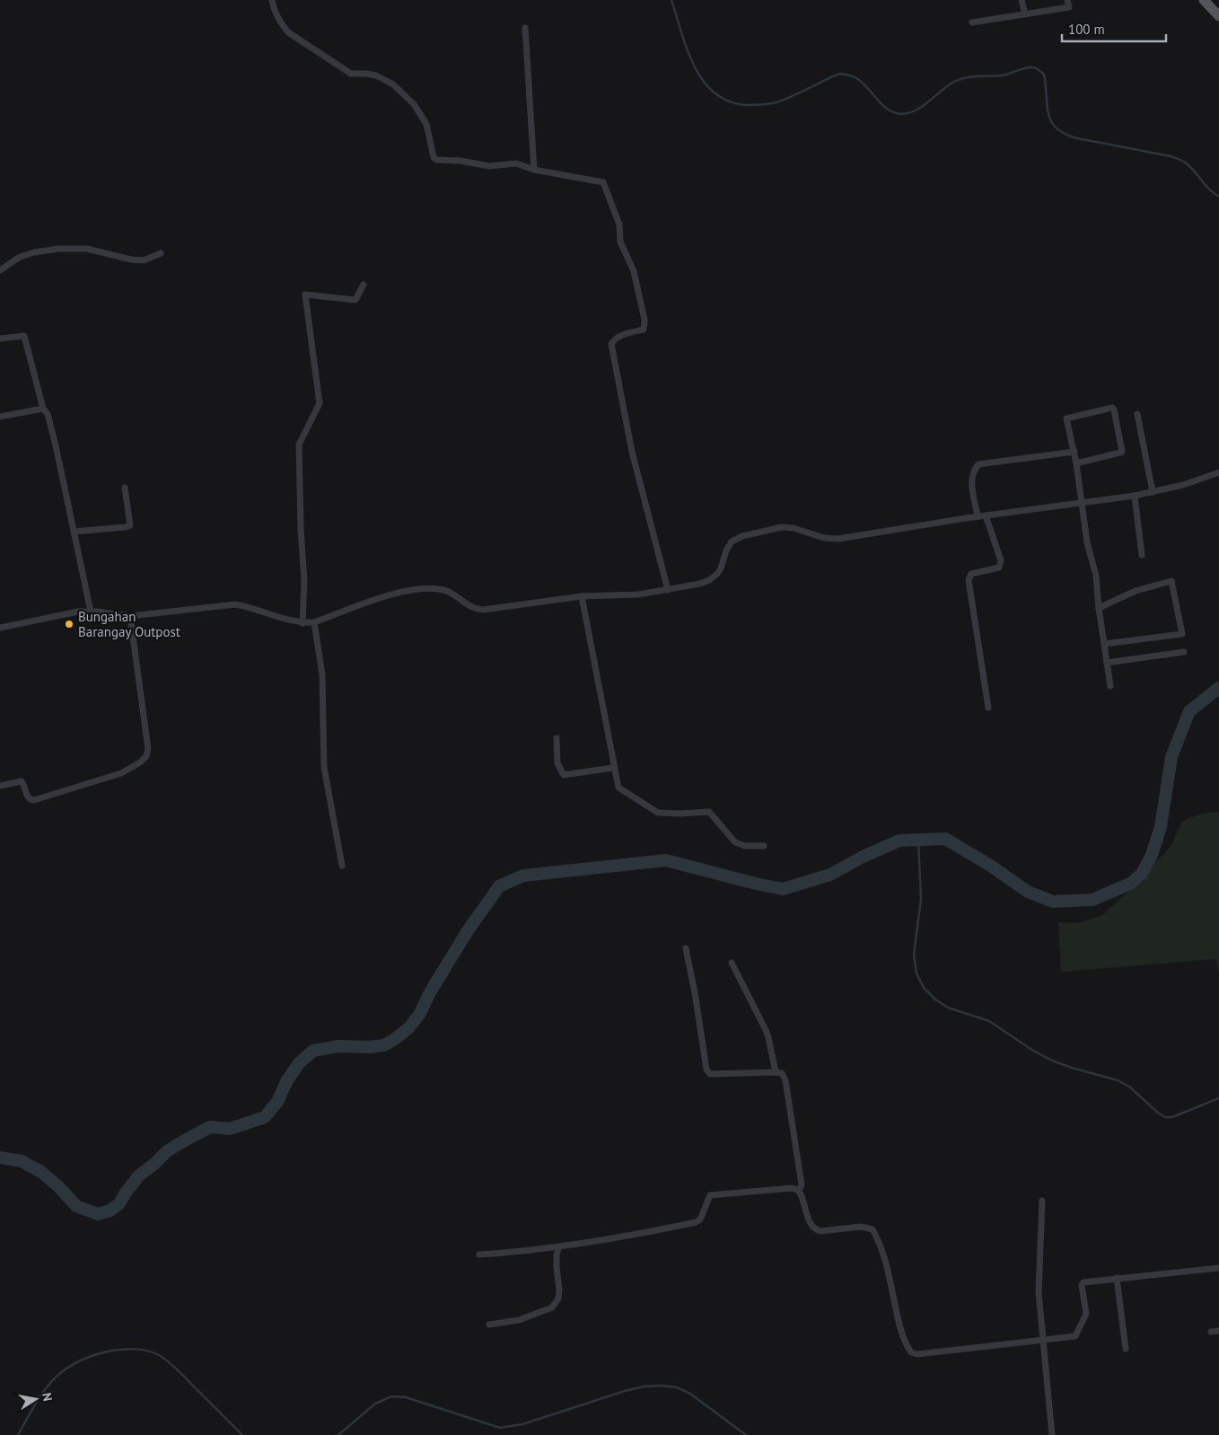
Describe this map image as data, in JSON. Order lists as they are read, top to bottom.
{
  "places": ["Bungahan Barangay Outpost"],
  "scale_bar": "100 m",
  "north": "right"
}
